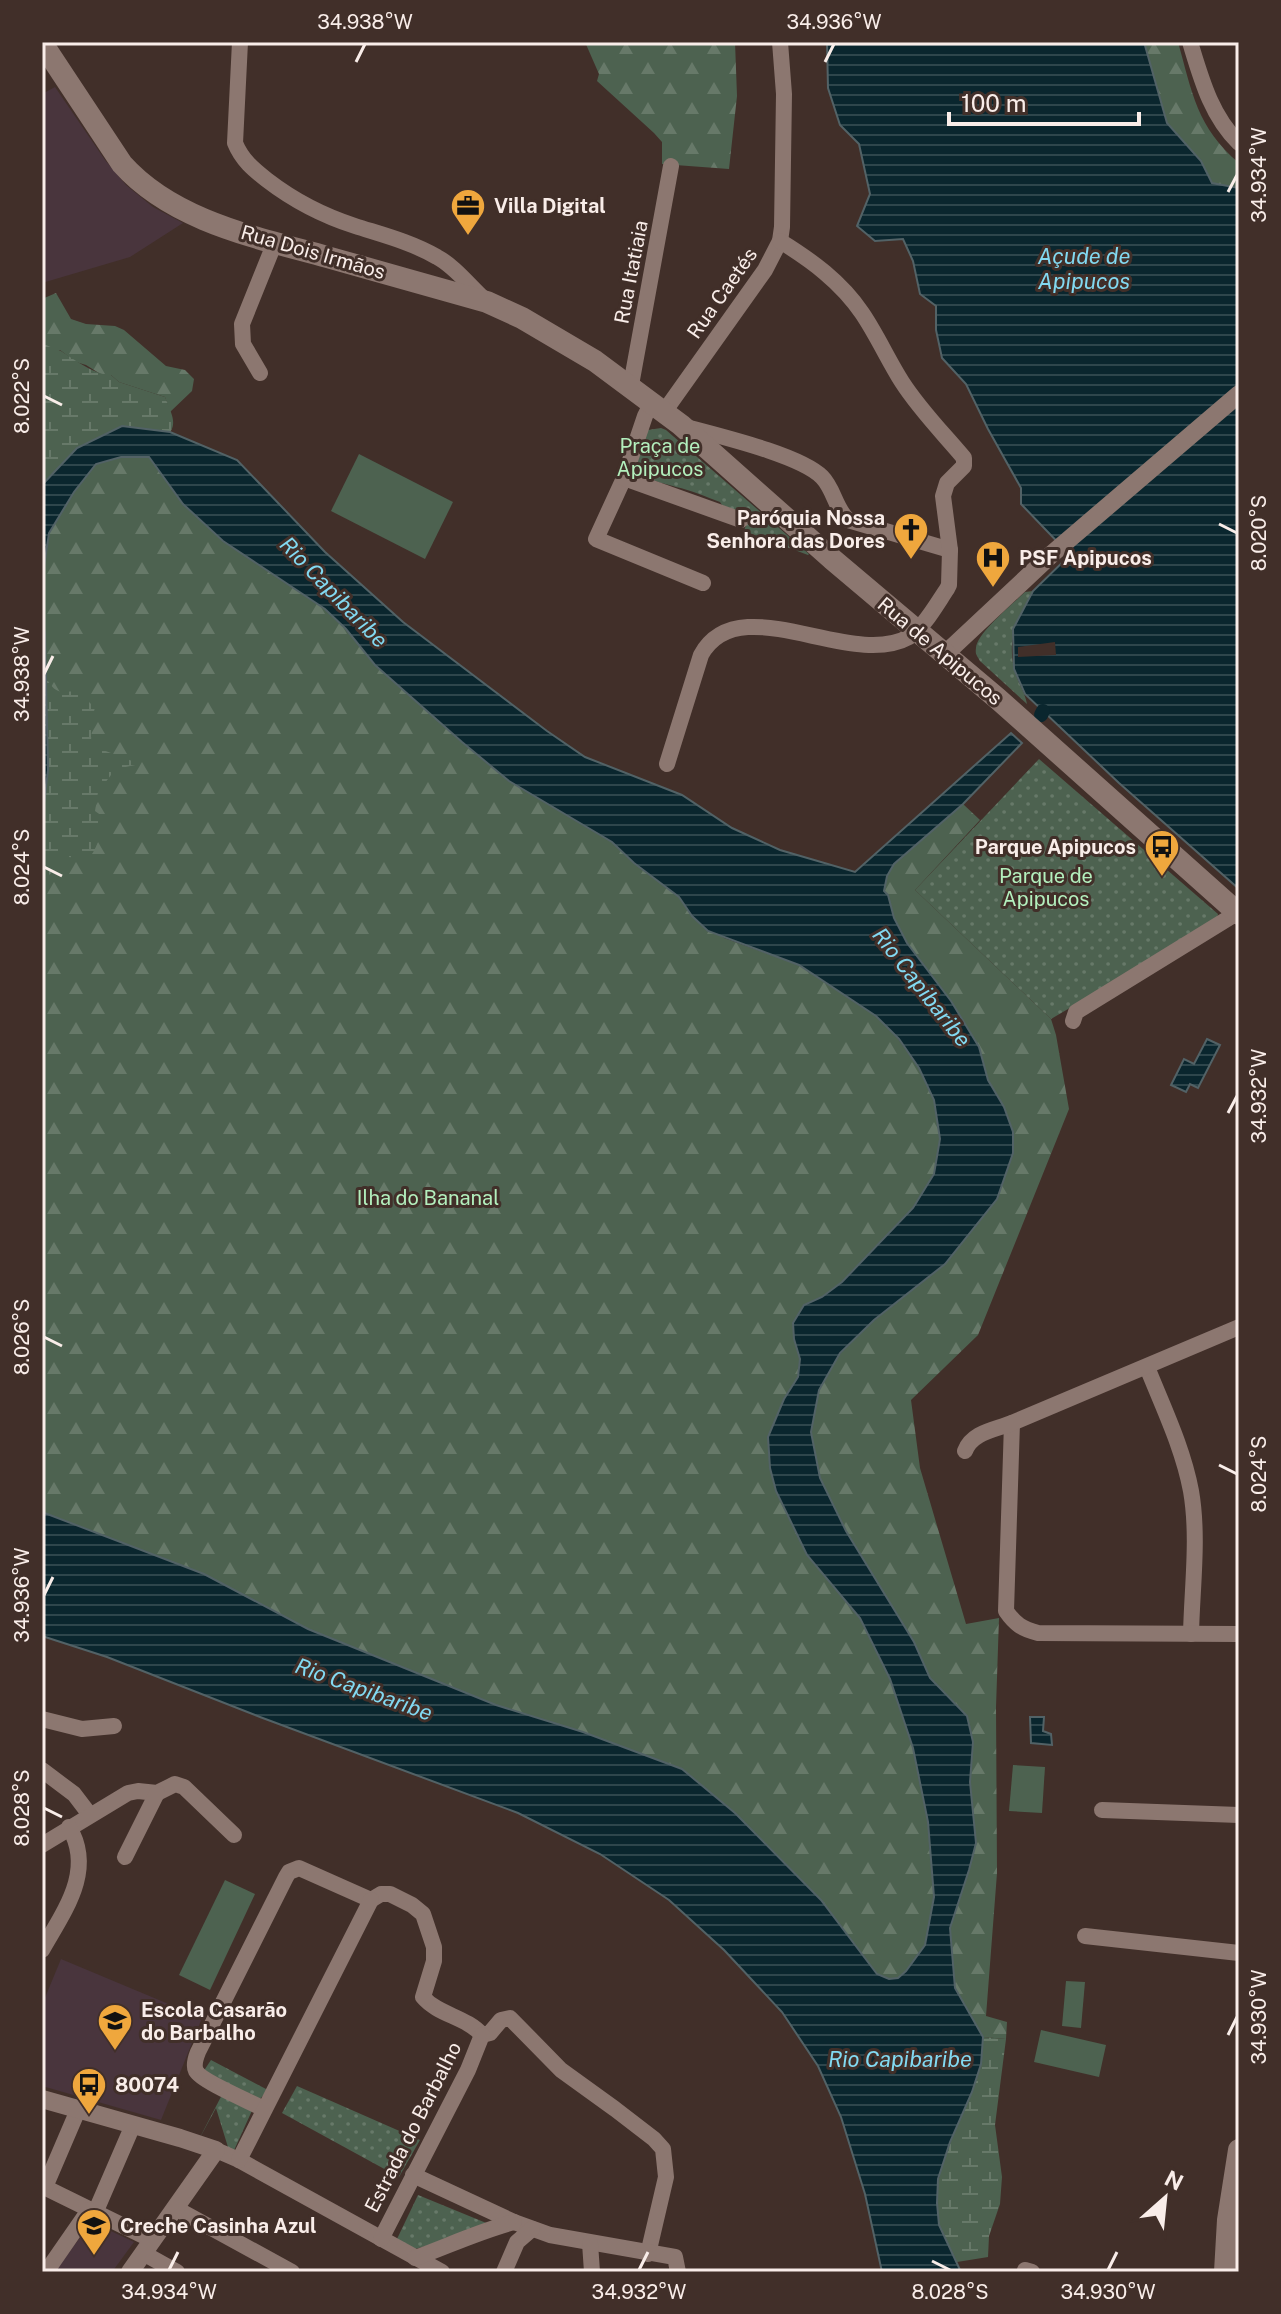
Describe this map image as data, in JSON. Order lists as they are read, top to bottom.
{
  "streets": {
    "main road": ["Rua Dois Irmãos", "Rua de Apipucos"],
    "street": ["Rua Itatiaia", "Rua Caetés", "Estrada do Barbalho"]
  },
  "crossings": [
    ["Rua Dois Irmãos", "Rua Itatiaia"],
    ["Rua Dois Irmãos", "Rua Caetés"],
    ["Rua Dois Irmãos", "Rua de Apipucos"],
    ["Rua Itatiaia", "Rua Caetés"],
    ["Rua Itatiaia", "Rua de Apipucos"],
    ["Rua Caetés", "Rua de Apipucos"]
  ],
  "water": ["Açude de Apipucos", "Rio Capibaribe"],
  "parks": ["Praça de Apipucos", "Parque de Apipucos", "Ilha do Bananal"],
  "places": {
    "office": ["Villa Digital"],
    "church": ["Paróquia Nossa Senhora das Dores"],
    "hospital": ["PSF Apipucos"],
    "bus stop": ["Parque Apipucos", "80074"],
    "school or university": ["Escola Casarão do Barbalho", "Creche Casinha Azul"]
  },
  "scale_bar": "100 m",
  "north": "top right",
  "coordinates": [
    "34.938°W",
    "34.936°W",
    "34.934°W",
    "8.022°S",
    "8.020°S",
    "8.024°S",
    "34.932°W",
    "8.026°S",
    "8.028°S",
    "34.930°W"
  ]
}
